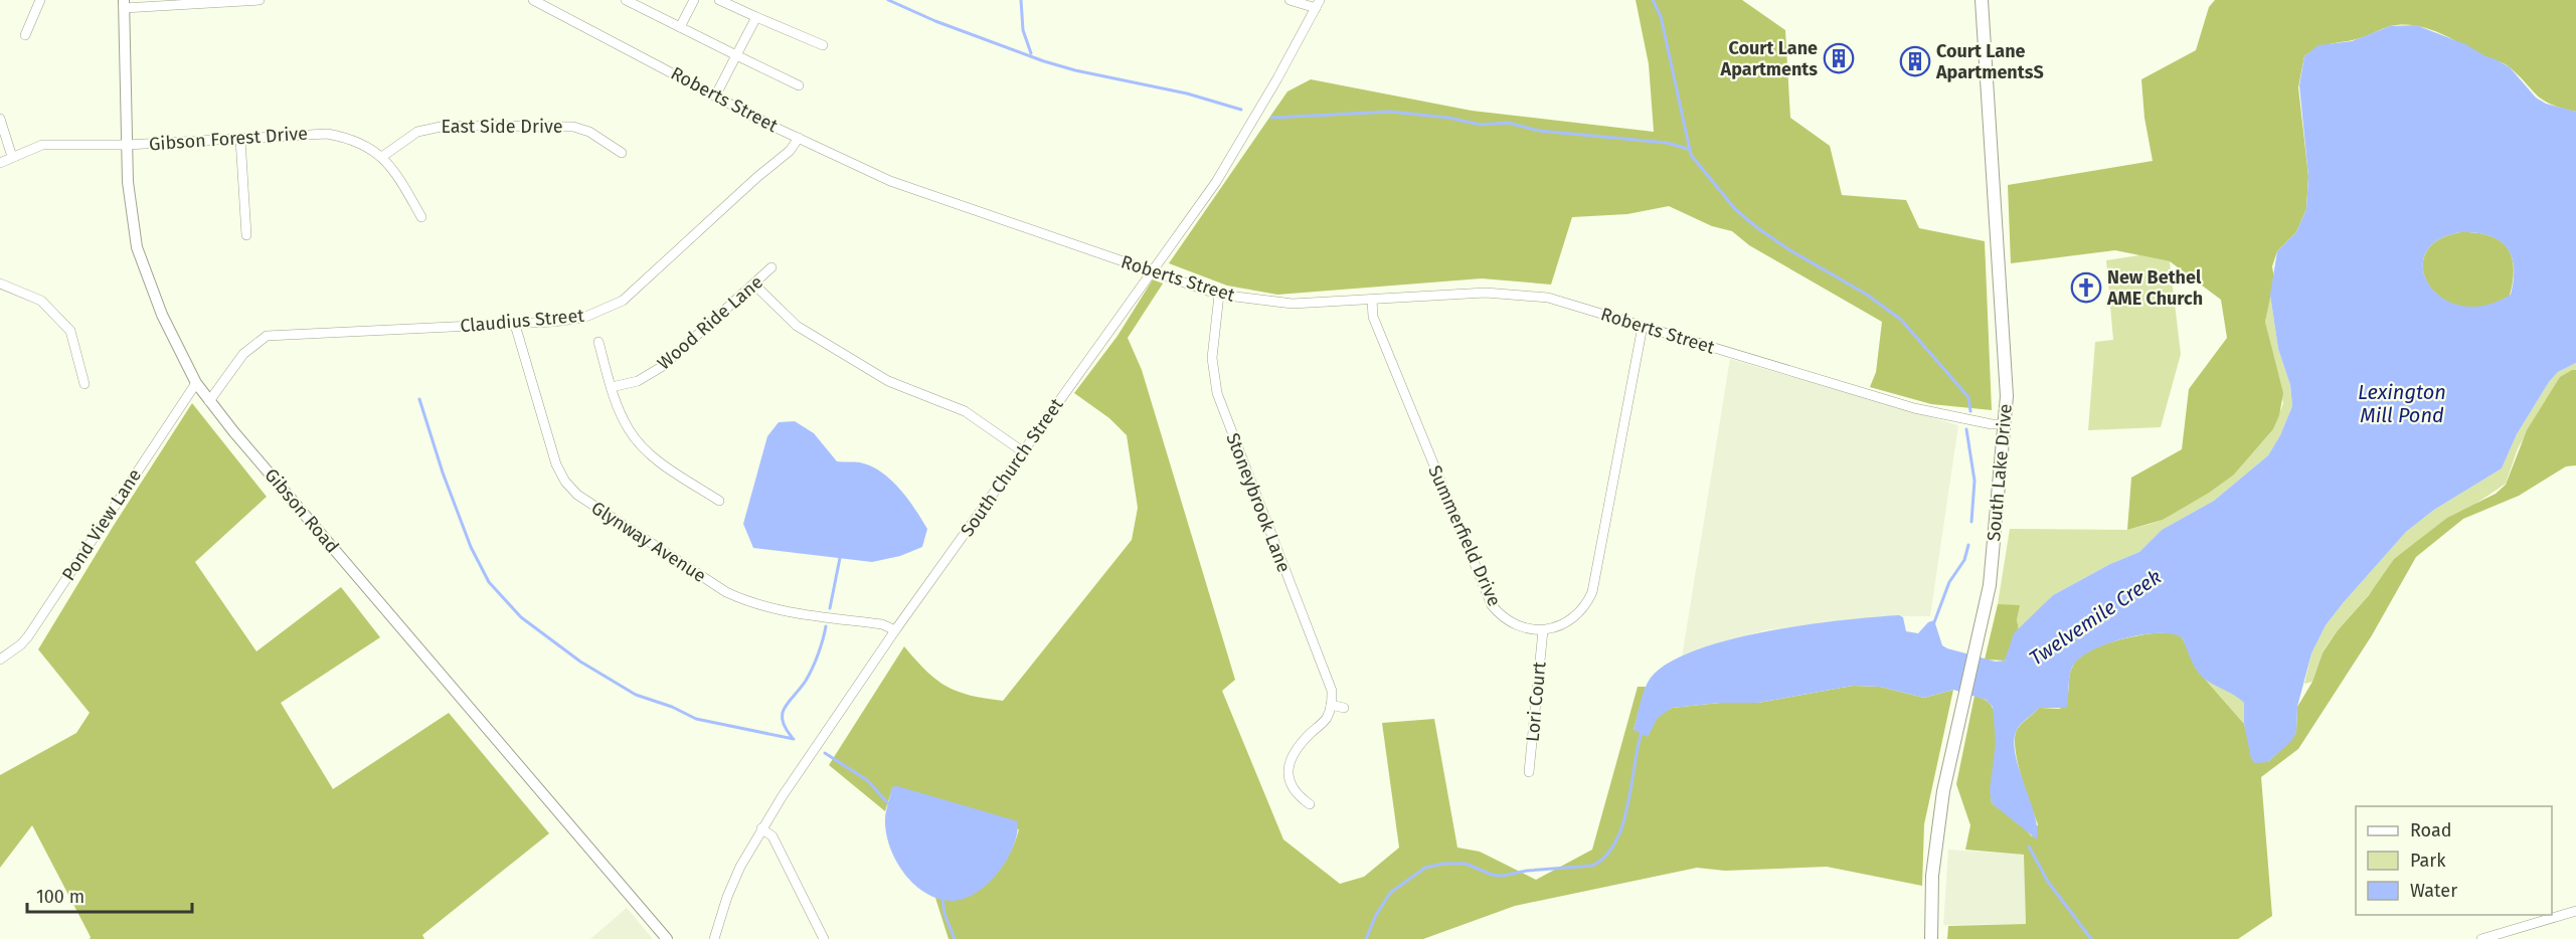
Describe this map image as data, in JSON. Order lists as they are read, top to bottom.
{
  "streets": {
    "main road": ["South Lake Drive"],
    "street": [
      "Roberts Street",
      "East Side Drive",
      "Gibson Forest Drive",
      "Claudius Street",
      "Wood Ride Lane",
      "South Church Street",
      "Stoneybrook Lane",
      "Gibson Road",
      "Pond View Lane",
      "Summerfield Drive",
      "Glynway Avenue",
      "Lori Court"
    ]
  },
  "crossings": [
    ["Roberts Street", "Claudius Street"],
    ["Roberts Street", "South Church Street"],
    ["Roberts Street", "South Lake Drive"],
    ["Roberts Street", "Stoneybrook Lane"],
    ["Roberts Street", "Summerfield Drive"],
    ["East Side Drive", "Gibson Forest Drive"],
    ["Gibson Forest Drive", "Gibson Road"],
    ["Claudius Street", "Gibson Road"],
    ["Claudius Street", "Glynway Avenue"],
    ["South Church Street", "Glynway Avenue"],
    ["Gibson Road", "Pond View Lane"],
    ["Summerfield Drive", "Lori Court"]
  ],
  "water": ["Lexington Mill Pond", "Twelvemile Creek"],
  "places": {
    "building": ["Court Lane Apartments", "Court Lane ApartmentsS"],
    "church": ["New Bethel AME Church"]
  },
  "legend": ["Road", "Park", "Water"],
  "scale_bar": "100 m"
}
